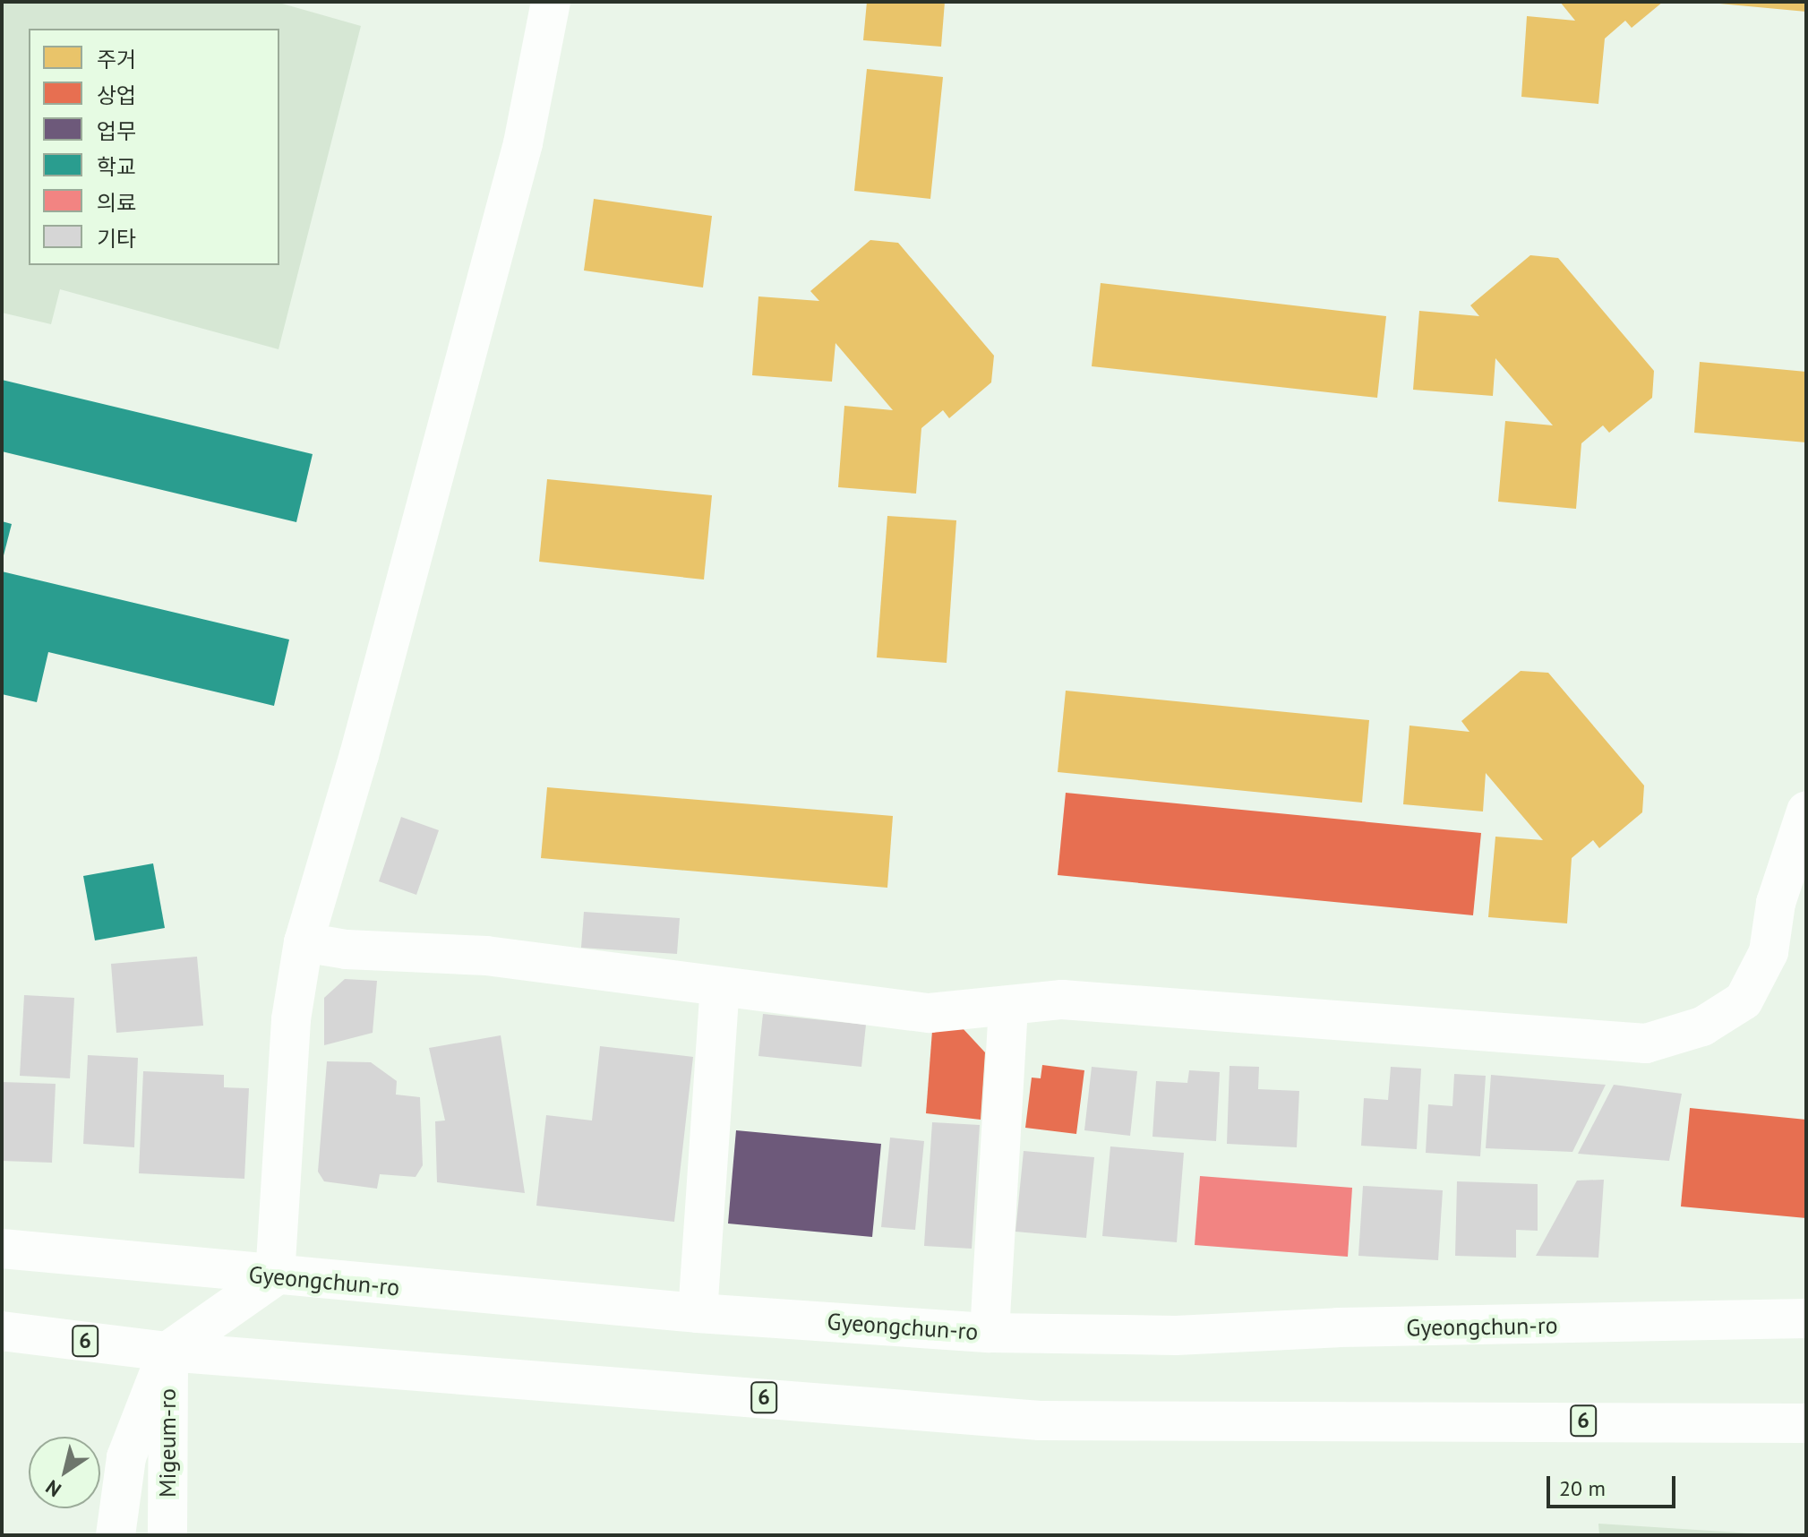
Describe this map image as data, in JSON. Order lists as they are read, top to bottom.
{
  "streets": {
    "street": ["Gyeongchun-ro", "6", "Migeum-ro"]
  },
  "crossings": [
    ["6", "Migeum-ro"]
  ],
  "legend": [
    "주거",
    "상업",
    "업무",
    "학교",
    "의료",
    "기타"
  ],
  "scale_bar": "20 m",
  "north": "bottom left"
}
